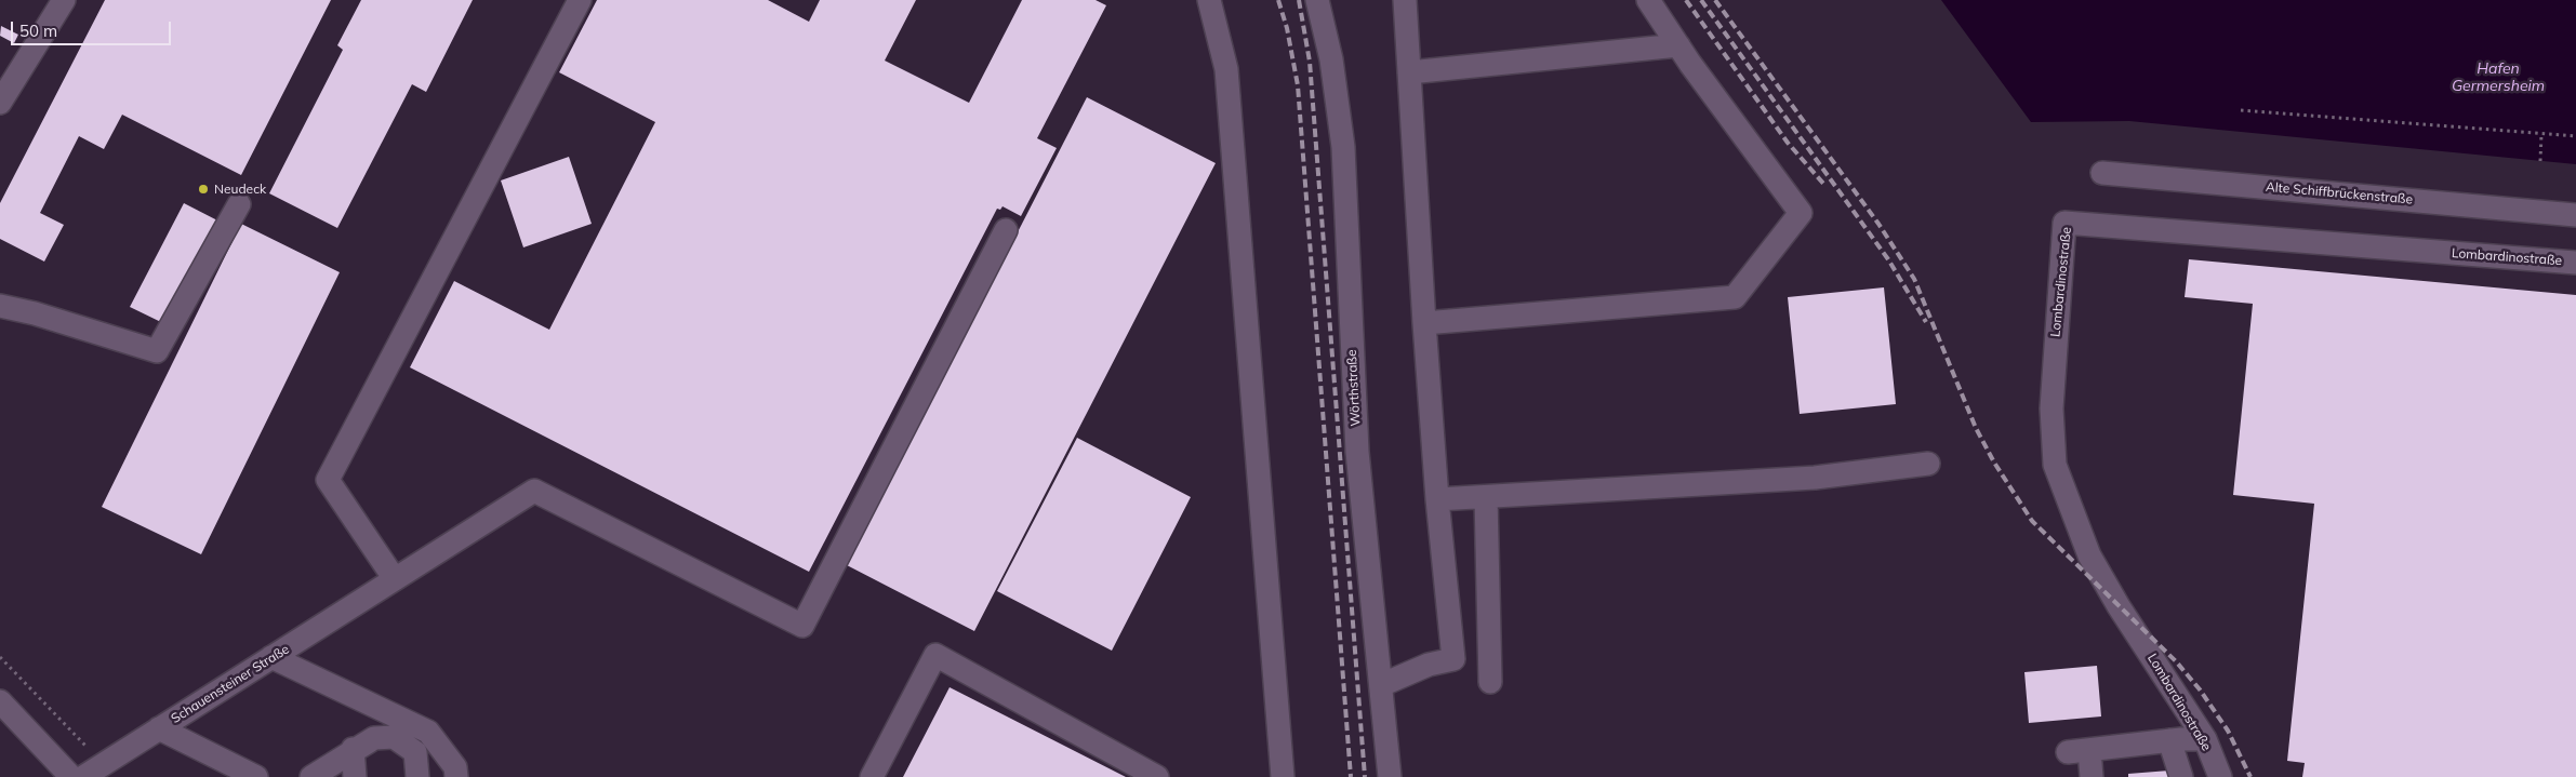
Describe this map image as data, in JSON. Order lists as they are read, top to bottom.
{
  "streets": {
    "street": [
      "Alte Schiffbrückenstraße",
      "Lombardinostraße",
      "Wörthstraße",
      "Schauensteiner Straße"
    ]
  },
  "water": ["Hafen Germersheim"],
  "places": ["Neudeck"],
  "scale_bar": "50 m"
}
